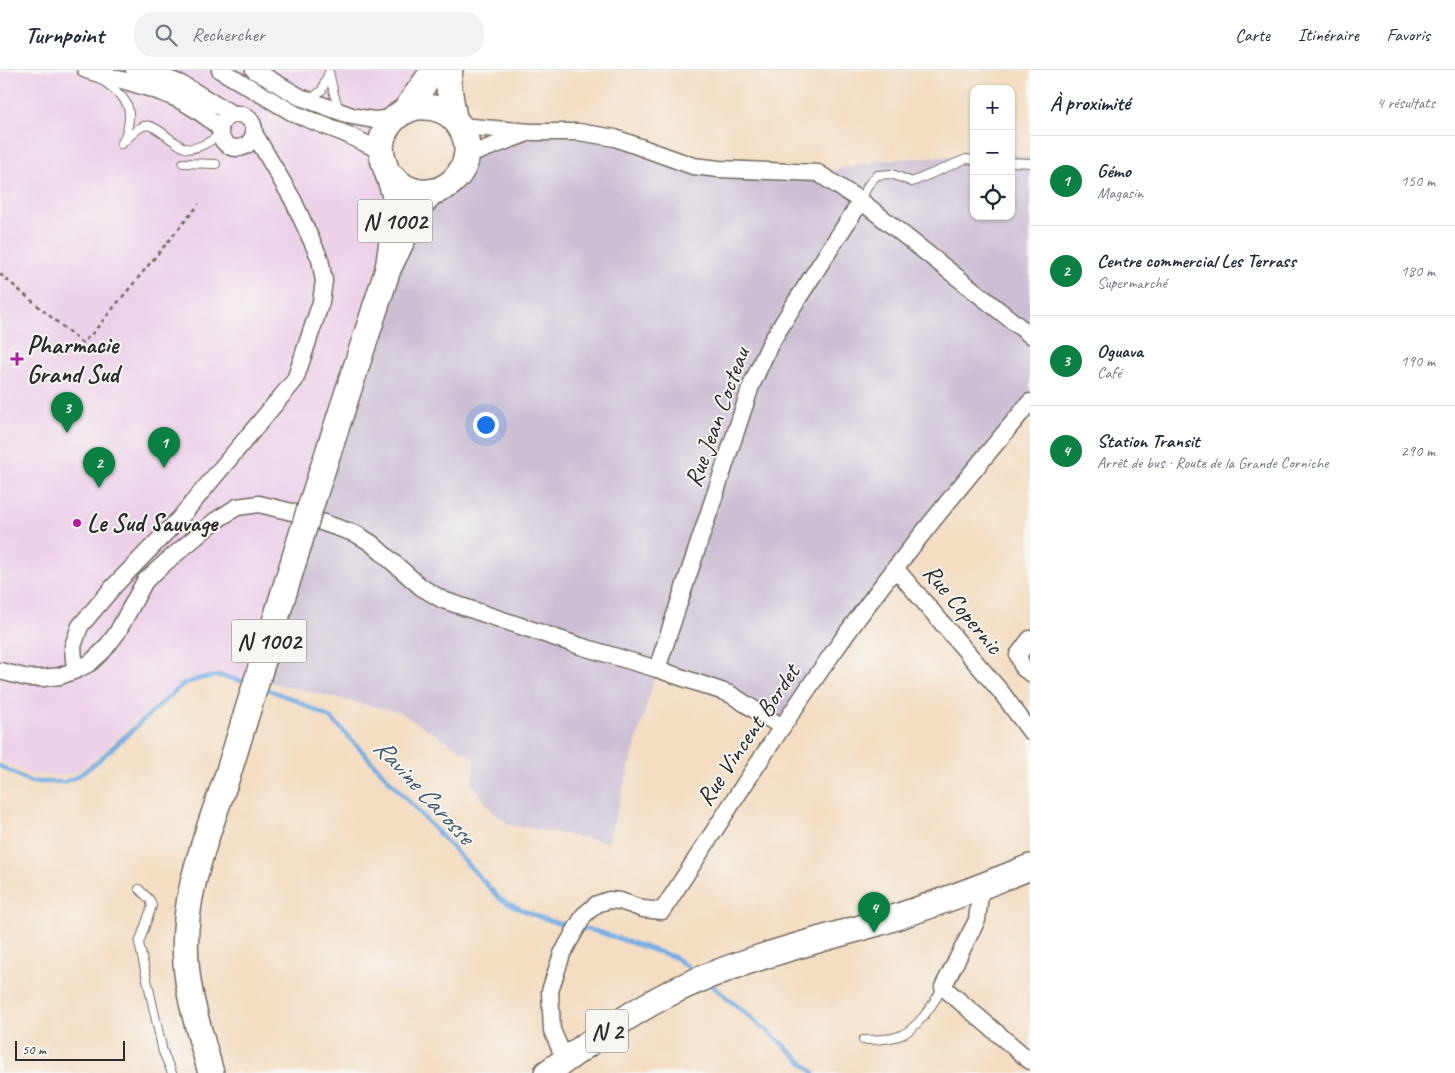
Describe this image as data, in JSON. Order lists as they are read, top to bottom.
{
  "streets": {
    "main road": ["N 1002", "N 2"],
    "street": ["Rue Jean Cocteau", "Rue Copernic", "Rue Vincent Bordet"]
  },
  "crossings": [
    ["Rue Copernic", "Rue Vincent Bordet"],
    ["Rue Vincent Bordet", "N 2"]
  ],
  "water": ["Ravine Carosse"],
  "places": {
    "health": ["Pharmacie Grand Sud"],
    "other": ["Le Sud Sauvage"]
  },
  "scale_bar": "50 m",
  "page": {
    "header": "Turnpoint",
    "search": "Rechercher",
    "nav": ["Carte", "Itinéraire", "Favoris"],
    "heading": ["À proximité", "4 résultats"],
    "map_buttons": ["+", "−"],
    "list": [
      {
        "mark": "1",
        "name": "Gémo",
        "note": "Magasin",
        "value": "150 m"
      },
      {
        "mark": "2",
        "name": "Centre commercial Les Terrass",
        "note": "Supermarché",
        "value": "180 m"
      },
      {
        "mark": "3",
        "name": "Oguava",
        "note": "Café",
        "value": "190 m"
      },
      {
        "mark": "4",
        "name": "Station Transit",
        "note": "Arrêt de bus · Route de la Grande Corniche",
        "value": "290 m"
      }
    ],
    "pins": [
      "3",
      "1",
      "2",
      "4"
    ],
    "scale": "50 m"
  }
}
